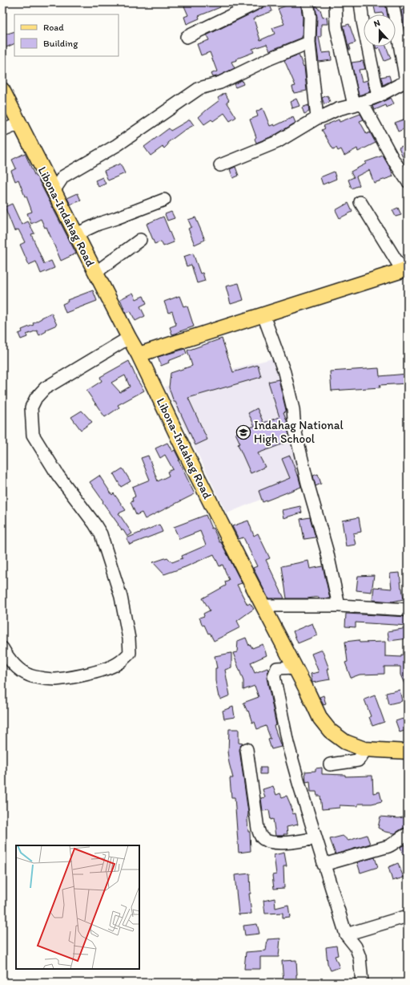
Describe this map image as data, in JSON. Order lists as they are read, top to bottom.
{
  "streets": {
    "main road": ["Libona-Indahag Road"]
  },
  "places": {
    "school or university": ["Indahag National High School"]
  },
  "legend": ["Road", "Building"],
  "north": "top"
}
